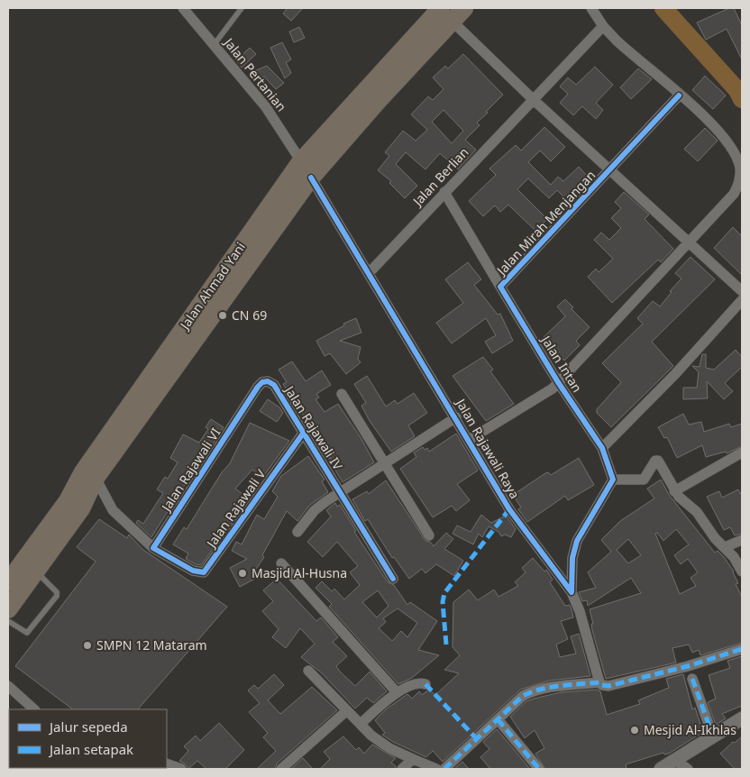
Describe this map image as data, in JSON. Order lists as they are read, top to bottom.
{
  "streets": {
    "highway": ["Jalan Ahmad Yani"],
    "street": [
      "Jalan Pertanian",
      "Jalan Berlian",
      "Jalan Mirah Menjangan",
      "Jalan Intan",
      "Jalan Rajawali IV",
      "Jalan Rajawali Raya",
      "Jalan Rajawali VI",
      "Jalan Rajawali V"
    ]
  },
  "crossings": [
    ["Jalan Pertanian", "Jalan Ahmad Yani"],
    ["Jalan Berlian", "Jalan Intan"],
    ["Jalan Berlian", "Jalan Rajawali Raya"],
    ["Jalan Mirah Menjangan", "Jalan Intan"],
    ["Jalan Rajawali IV", "Jalan Rajawali VI"],
    ["Jalan Rajawali IV", "Jalan Rajawali V"],
    ["Jalan Rajawali VI", "Jalan Rajawali V"]
  ],
  "places": [
    "CN 69",
    "Masjid Al-Husna",
    "SMPN 12 Mataram",
    "Mesjid Al-Ikhlas"
  ],
  "legend": ["Jalur sepeda", "Jalan setapak"]
}
